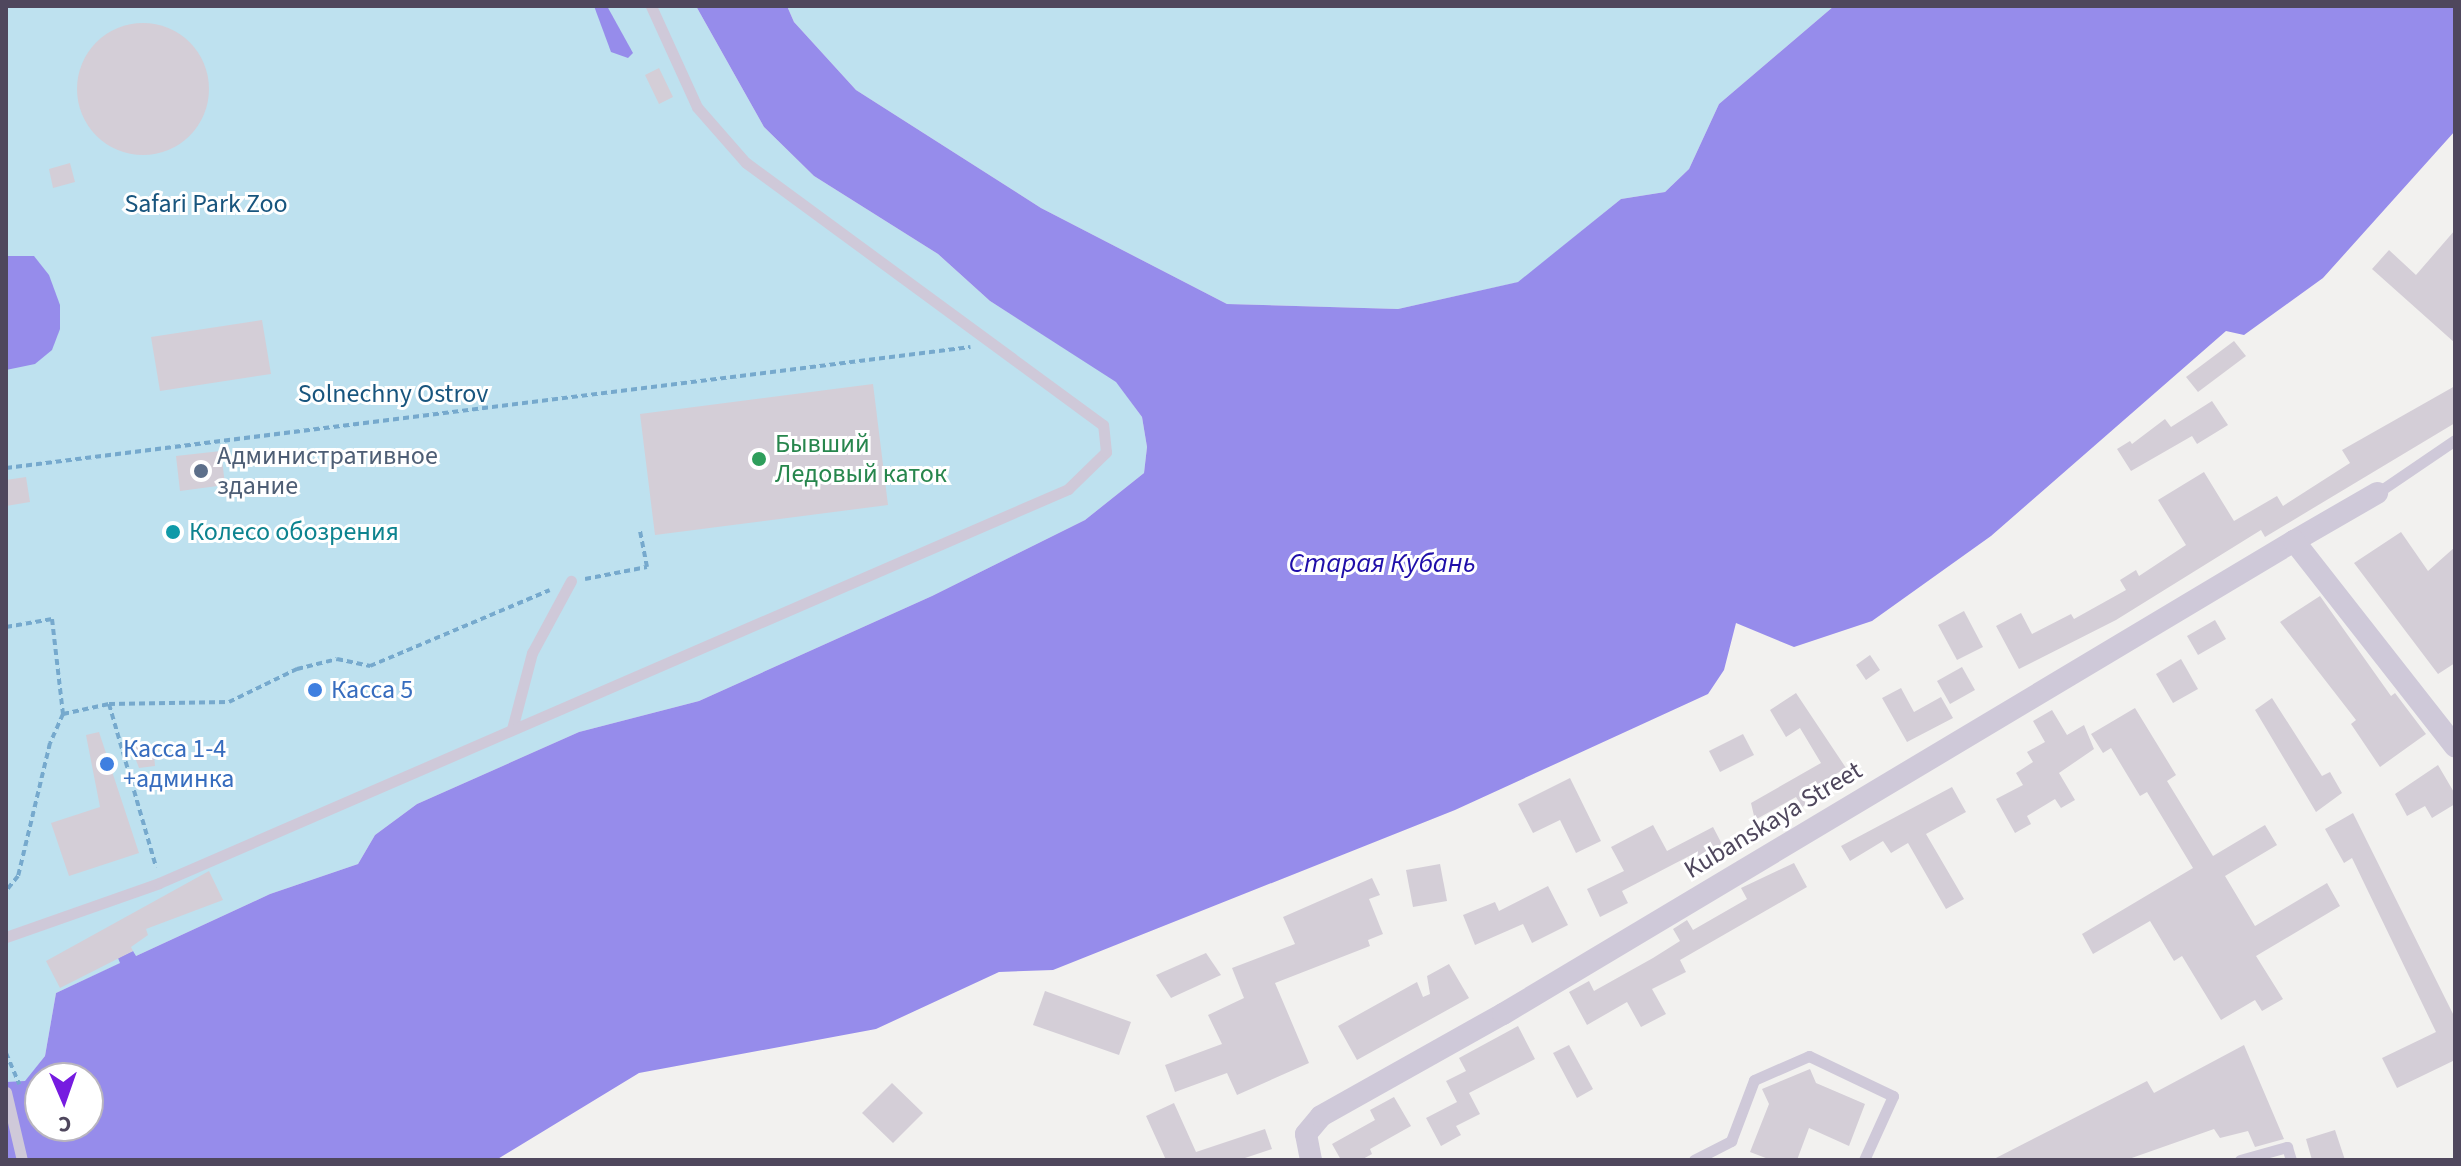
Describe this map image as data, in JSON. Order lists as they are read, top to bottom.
{
  "streets": {
    "street": ["Kubanskaya Street"]
  },
  "water": ["Старая Кубань"],
  "parks": ["Safari Park Zoo", "Solnechny Ostrov"],
  "places": [
    "Бывший Ледовый каток",
    "Административное здание",
    "Колесо обозрения",
    "Касса 5",
    "Касса 1-4 +админка"
  ],
  "north": "bottom"
}
